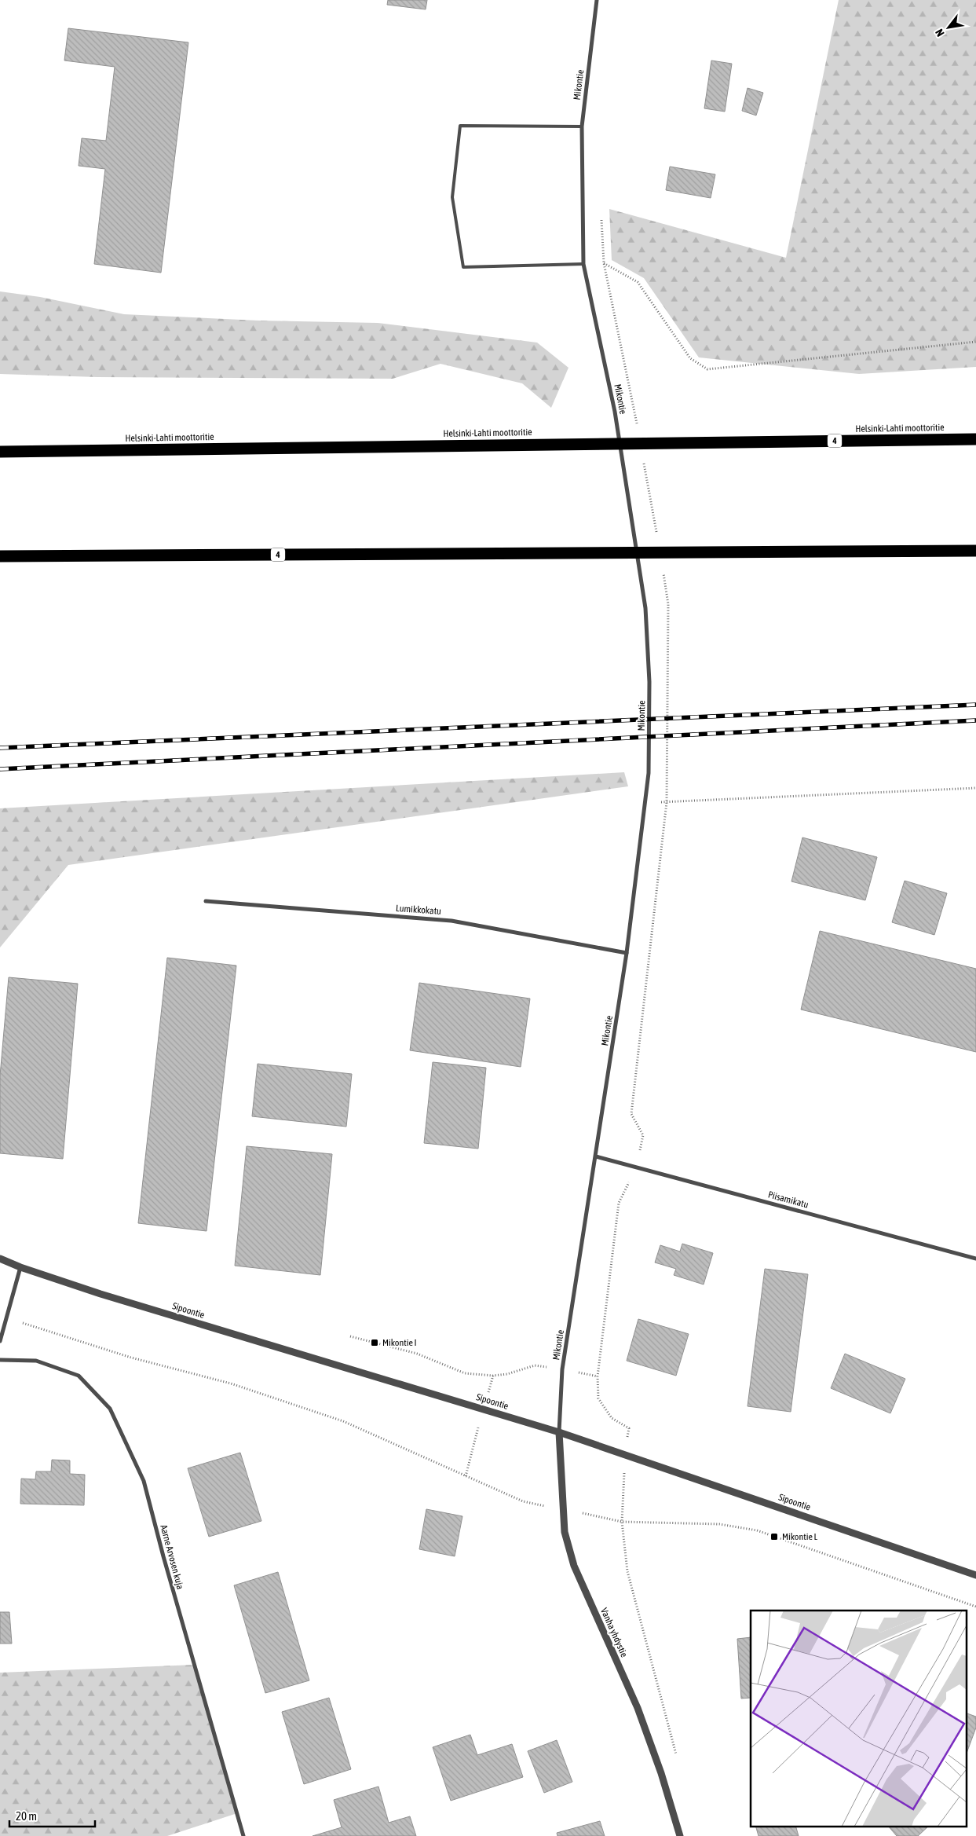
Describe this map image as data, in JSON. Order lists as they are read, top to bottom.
{
  "streets": {
    "highway": ["Helsinki-Lahti moottoritie", "4"],
    "street": [
      "Mikontie",
      "Lumikkokatu",
      "Piisamikatu",
      "Sipoontie",
      "Aarne Arvosen kuja",
      "Vanha yhdystie"
    ]
  },
  "crossings": [
    ["Mikontie", "Lumikkokatu"],
    ["Mikontie", "Piisamikatu"],
    ["Mikontie", "Sipoontie"],
    ["Mikontie", "Vanha yhdystie"],
    ["Sipoontie", "Vanha yhdystie"]
  ],
  "places": {
    "transit": ["Mikontie I", "Mikontie L"]
  },
  "scale_bar": "20 m",
  "north": "bottom left"
}
